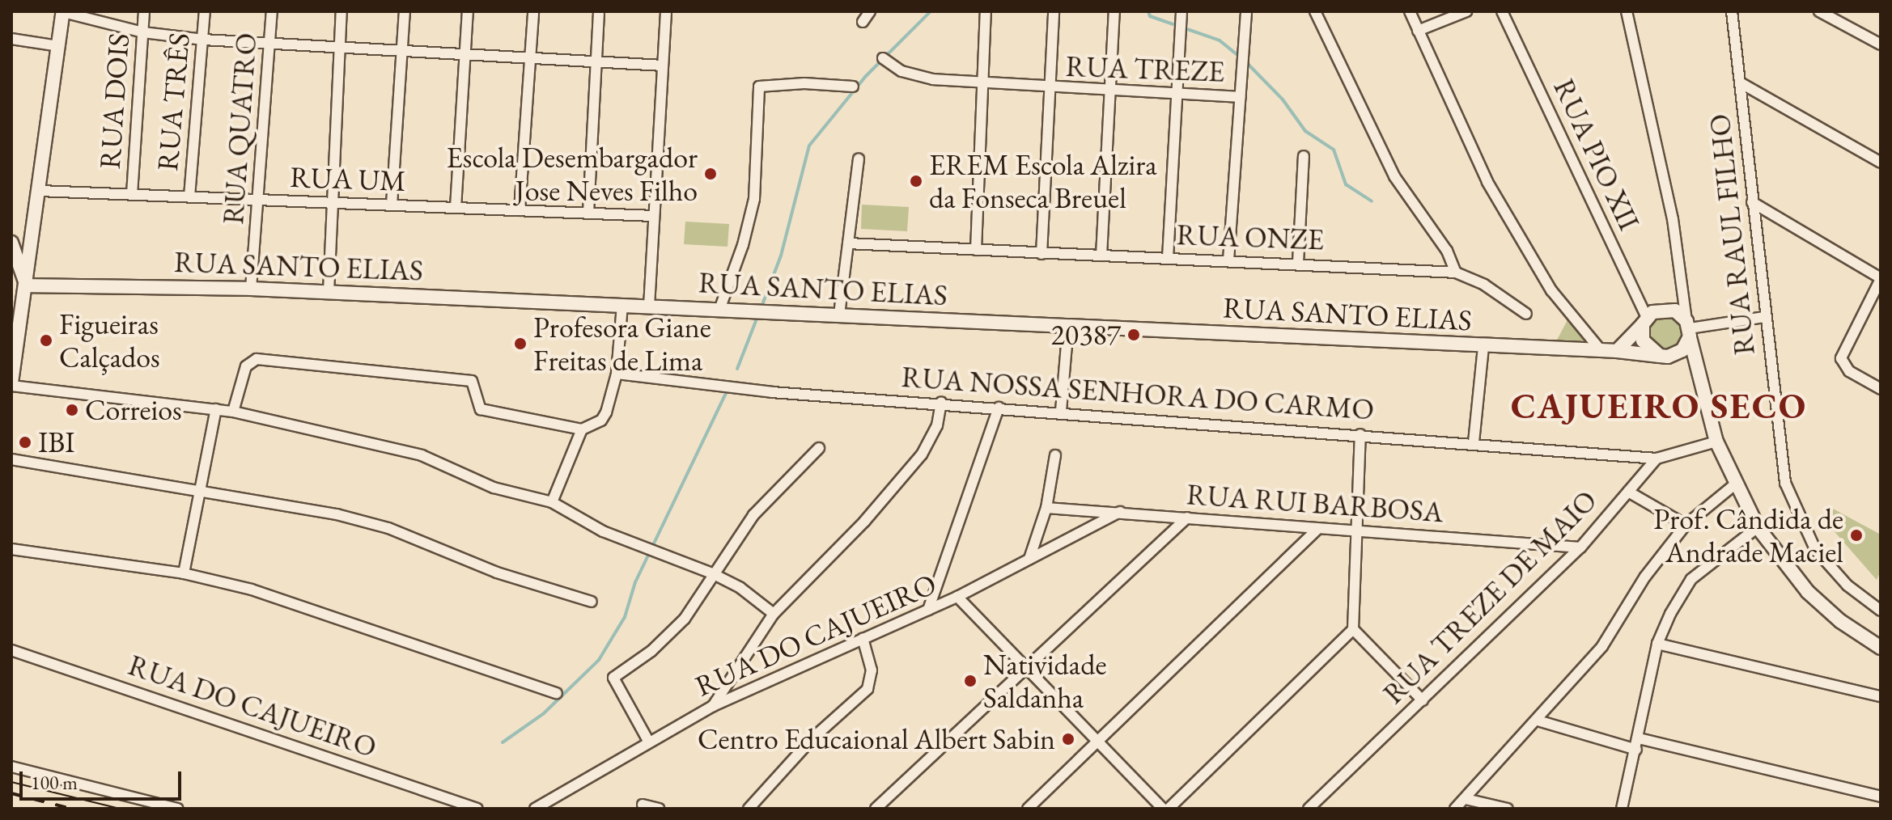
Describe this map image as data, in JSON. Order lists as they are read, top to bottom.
{
  "streets": {
    "main road": ["RUA SANTO ELIAS"],
    "street": [
      "RUA TREZE",
      "RUA DOIS",
      "RUA TRÊS",
      "RUA QUATRO",
      "RUA PIO XII",
      "RUA UM",
      "RUA RAUL FILHO",
      "RUA ONZE",
      "RUA NOSSA SENHORA DO CARMO",
      "RUA RUI BARBOSA",
      "RUA TREZE DE MAIO",
      "RUA DO CAJUEIRO"
    ]
  },
  "crossings": [
    ["RUA TREZE", "RUA ONZE"],
    ["RUA DOIS", "RUA UM"],
    ["RUA TRÊS", "RUA UM"],
    ["RUA QUATRO", "RUA UM"],
    ["RUA QUATRO", "RUA SANTO ELIAS"],
    ["RUA PIO XII", "RUA SANTO ELIAS"],
    ["RUA NOSSA SENHORA DO CARMO", "RUA TREZE DE MAIO"],
    ["RUA RUI BARBOSA", "RUA TREZE DE MAIO"],
    ["RUA RUI BARBOSA", "RUA DO CAJUEIRO"]
  ],
  "districts": ["CAJUEIRO SECO"],
  "places": [
    "Escola Desembargador Jose Neves Filho",
    "EREM Escola Alzira da Fonseca Breuel",
    "20387",
    "Figueiras Calçados",
    "Profesora Giane Freitas de Lima",
    "Correios",
    "IBI",
    "Prof. Cândida de Andrade Maciel",
    "Natividade Saldanha",
    "Centro Educaional Albert Sabin"
  ],
  "scale_bar": "100 m"
}
